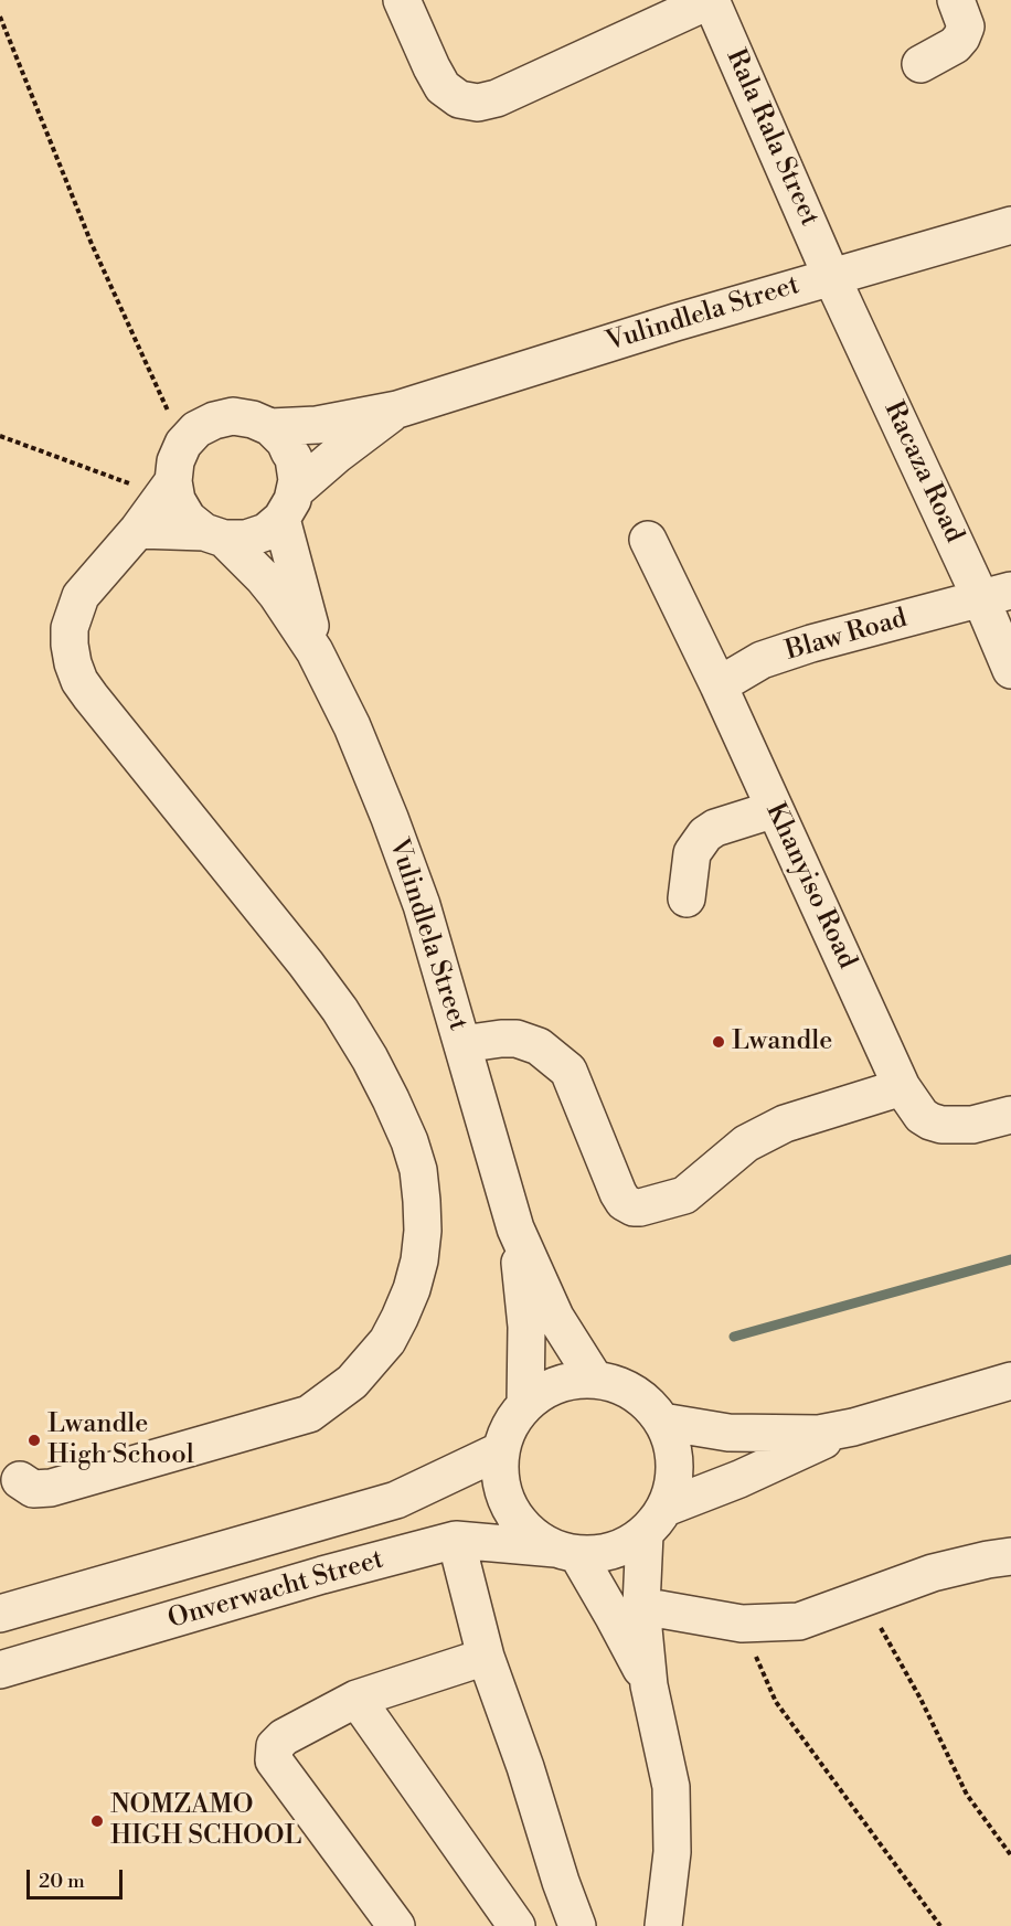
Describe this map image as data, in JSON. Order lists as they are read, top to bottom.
{
  "streets": {
    "street": [
      "Rala Rala Street",
      "Vulindlela Street",
      "Racaza Road",
      "Blaw Road",
      "Khanyiso Road",
      "Onverwacht Street"
    ]
  },
  "crossings": [
    ["Rala Rala Street", "Vulindlela Street"],
    ["Rala Rala Street", "Racaza Road"],
    ["Vulindlela Street", "Racaza Road"],
    ["Vulindlela Street", "Onverwacht Street"],
    ["Racaza Road", "Blaw Road"],
    ["Blaw Road", "Khanyiso Road"]
  ],
  "places": ["Lwandle", "Lwandle High School", "NOMZAMO HIGH SCHOOL"],
  "scale_bar": "20 m"
}
